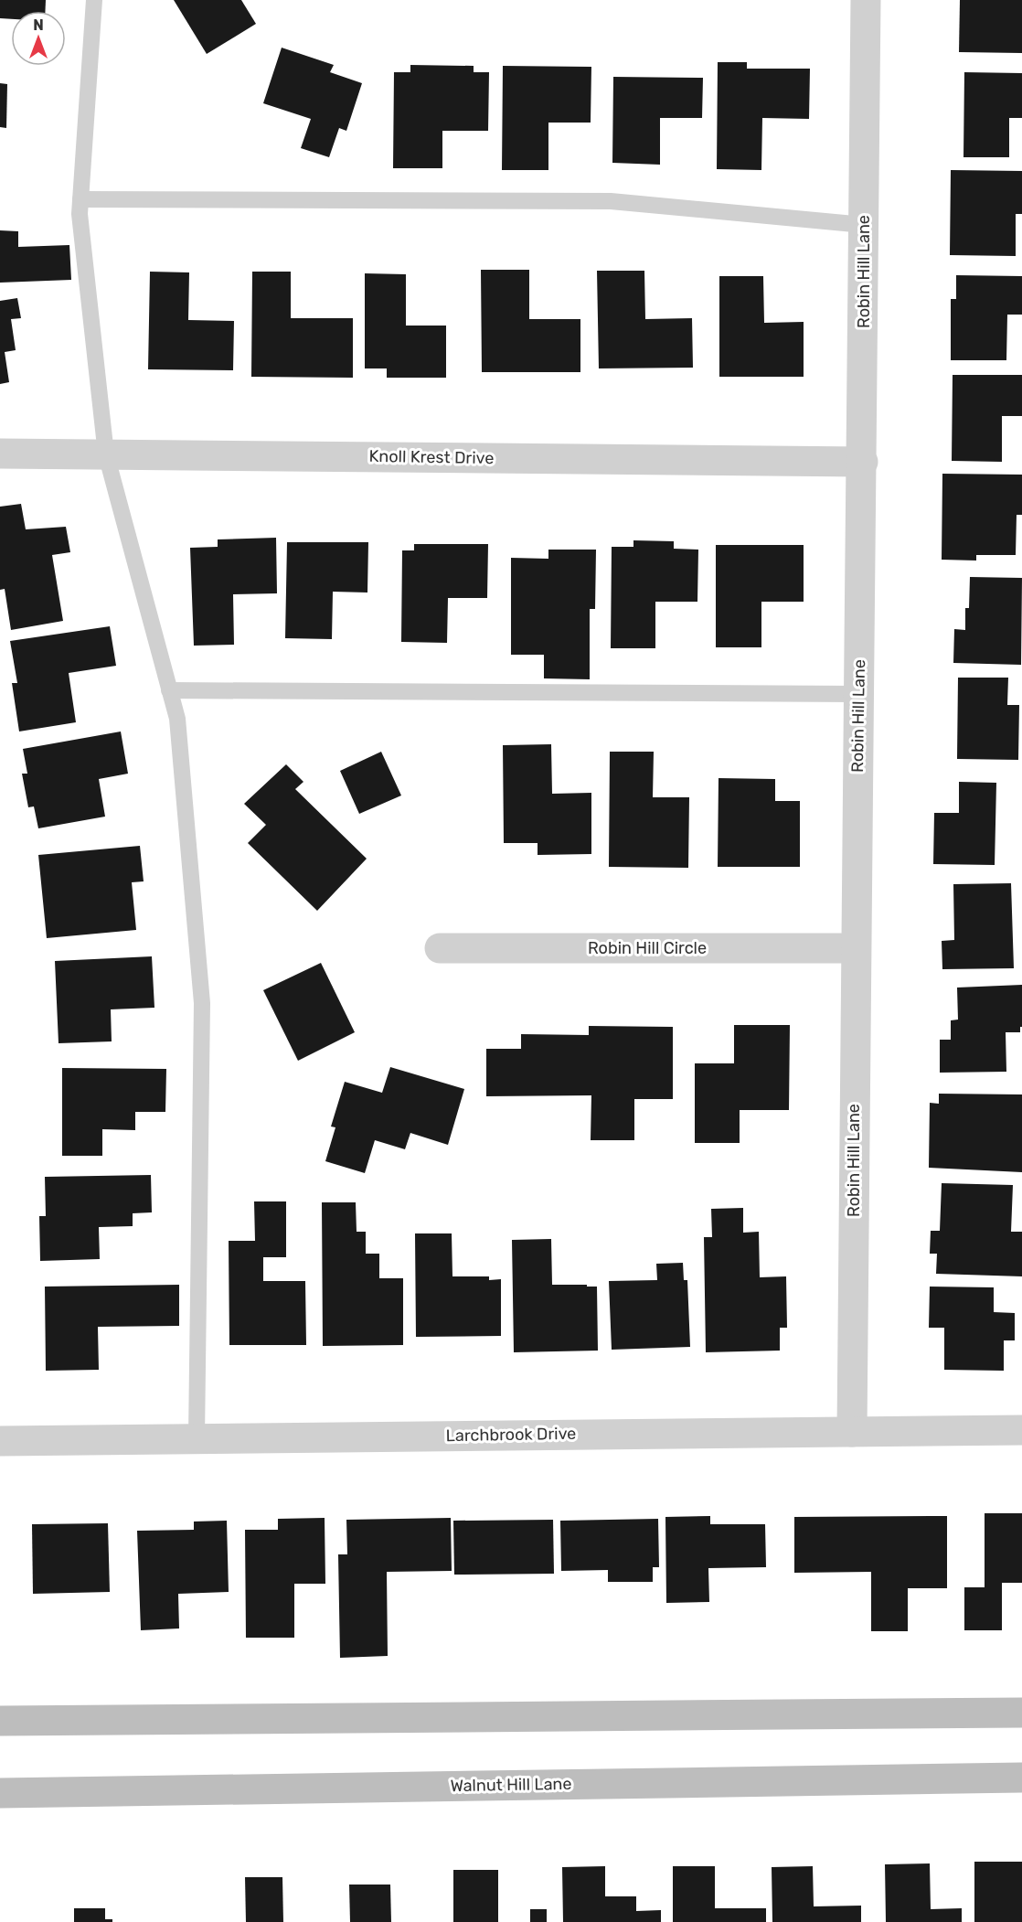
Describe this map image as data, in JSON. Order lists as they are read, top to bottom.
{
  "streets": {
    "main road": ["Walnut Hill Lane"],
    "street": [
      "Robin Hill Lane",
      "Knoll Krest Drive",
      "Robin Hill Circle",
      "Larchbrook Drive"
    ]
  },
  "crossings": [
    ["Robin Hill Lane", "Knoll Krest Drive"],
    ["Robin Hill Lane", "Robin Hill Circle"],
    ["Robin Hill Lane", "Larchbrook Drive"]
  ],
  "north": "top"
}
